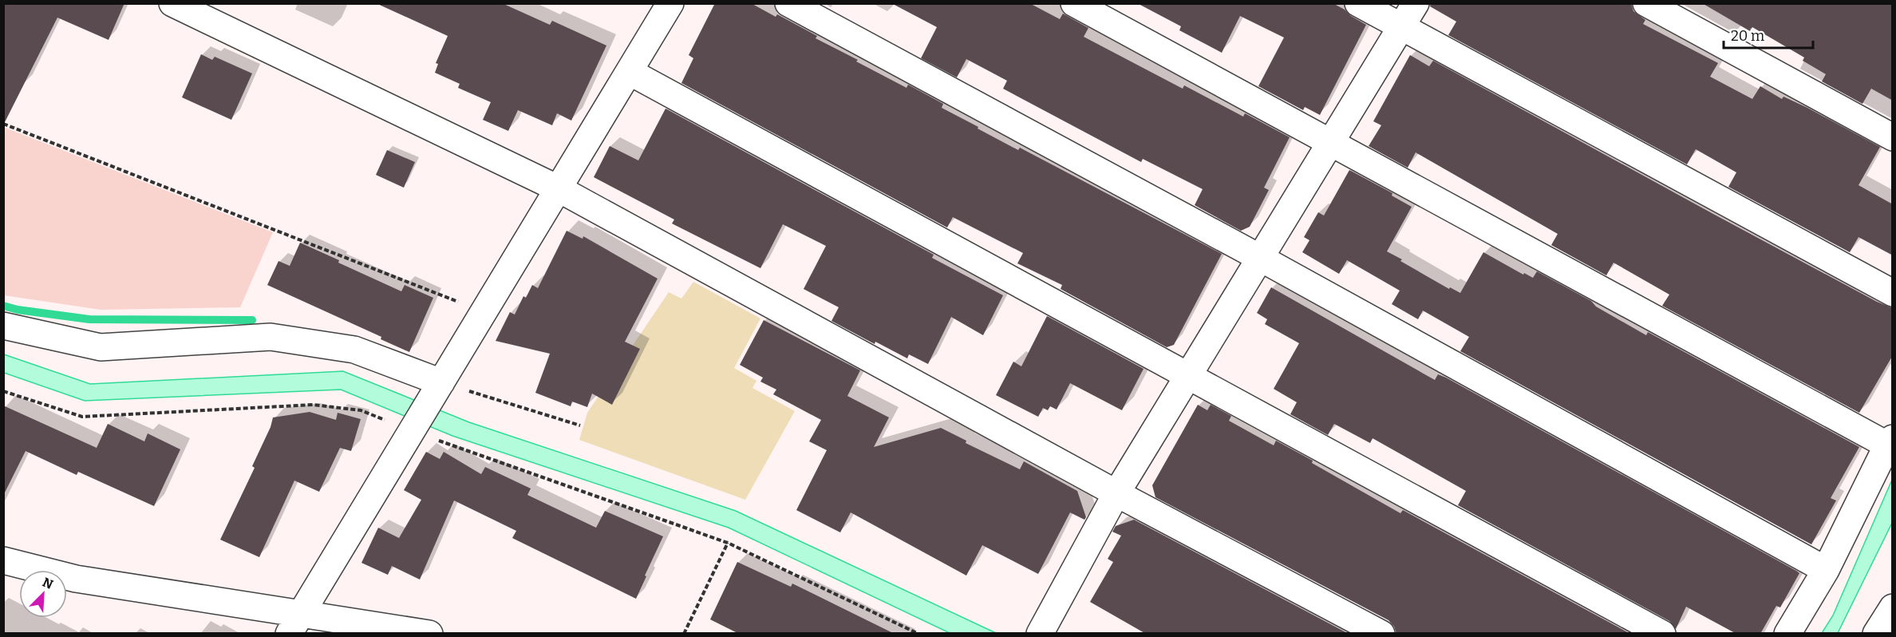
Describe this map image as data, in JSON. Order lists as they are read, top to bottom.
{
  "scale_bar": "20 m",
  "north": "top right"
}
